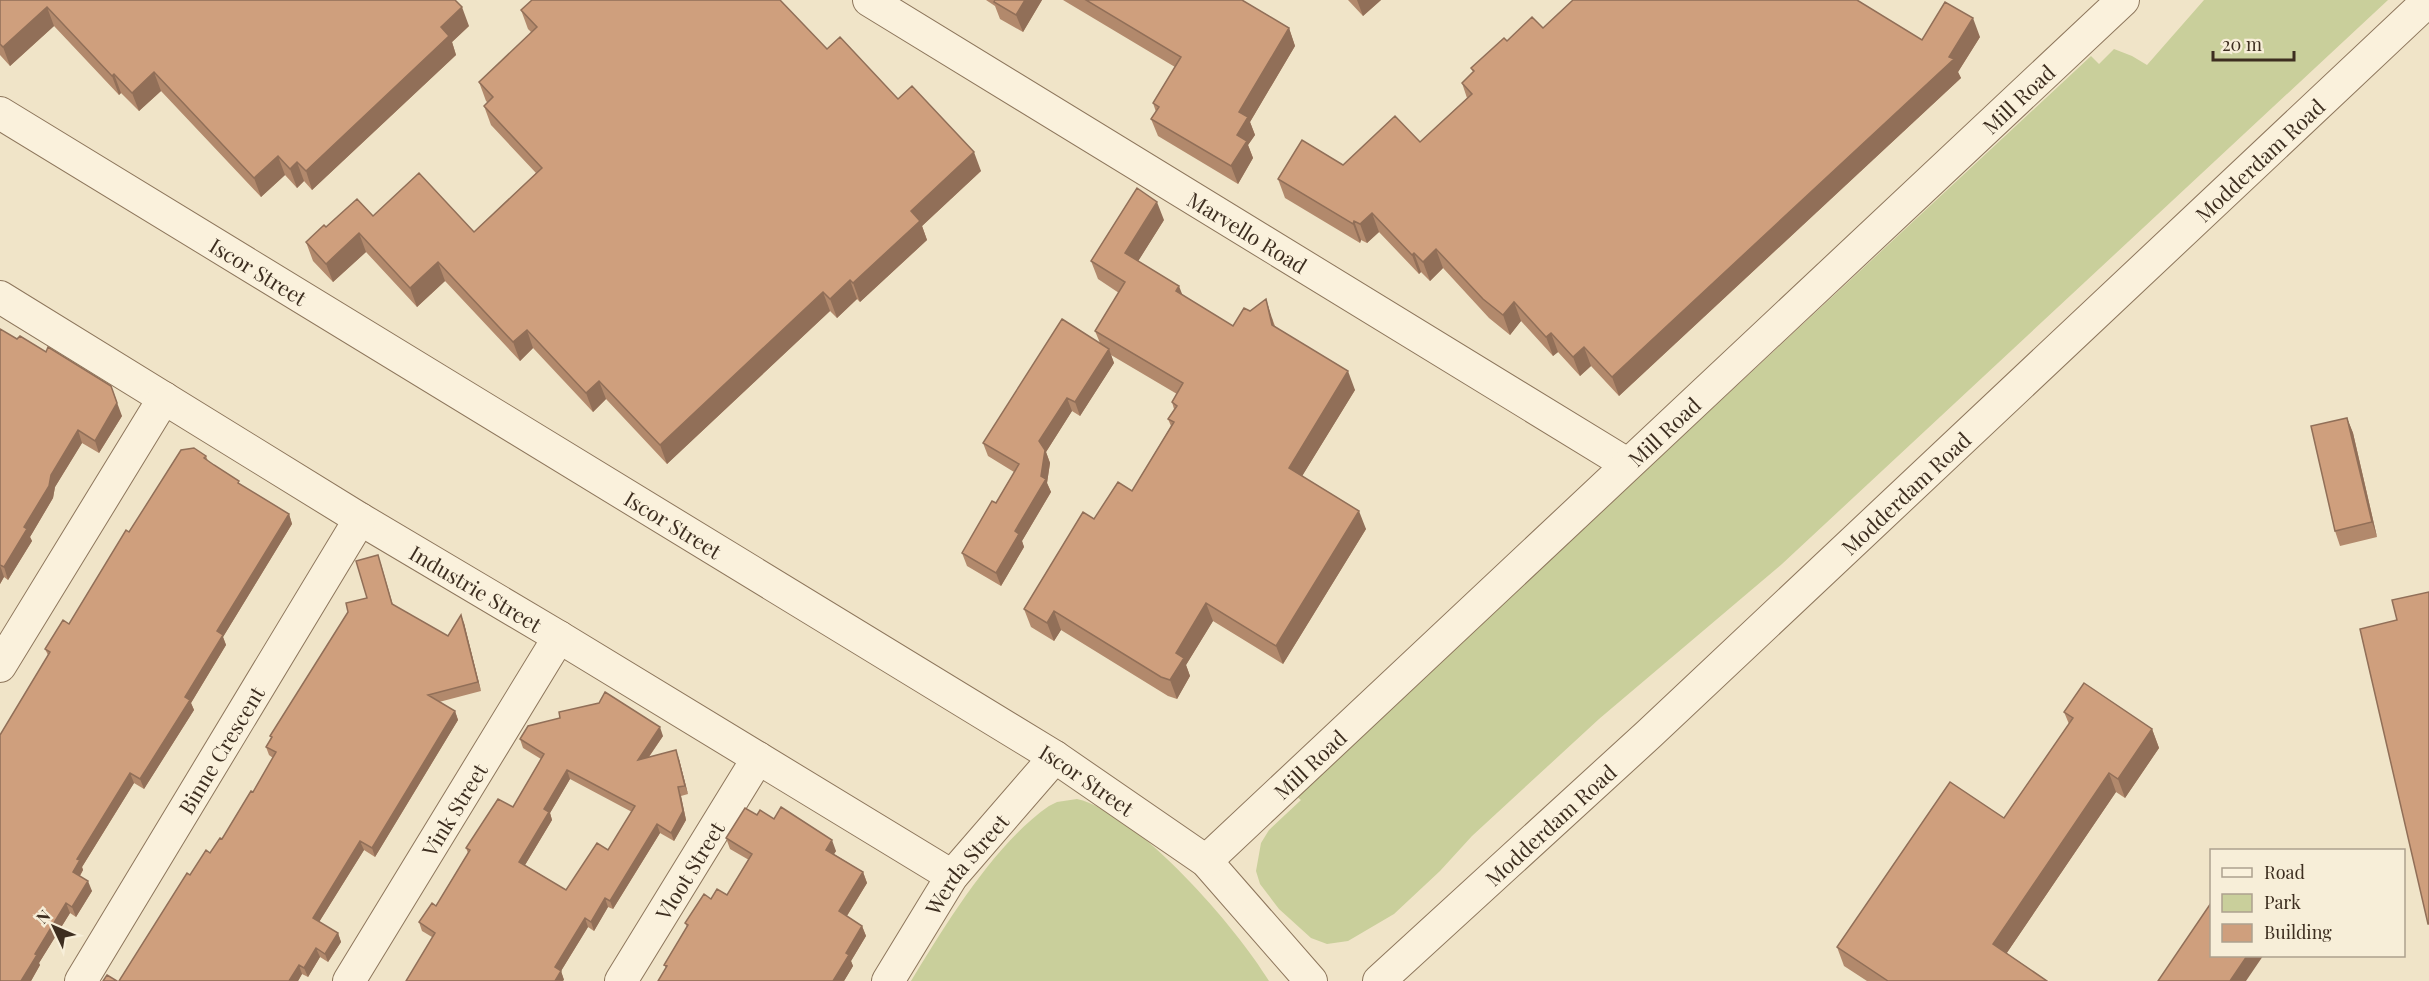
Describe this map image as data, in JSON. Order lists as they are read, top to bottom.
{
  "streets": {
    "street": [
      "Mill Road",
      "Modderdam Road",
      "Marvello Road",
      "Iscor Street",
      "Industrie Street",
      "Binne Crescent",
      "Vink Street",
      "Werda Street",
      "Vloot Street"
    ]
  },
  "crossings": [
    ["Mill Road", "Marvello Road"],
    ["Mill Road", "Iscor Street"],
    ["Iscor Street", "Werda Street"],
    ["Industrie Street", "Binne Crescent"],
    ["Industrie Street", "Vink Street"],
    ["Industrie Street", "Werda Street"],
    ["Industrie Street", "Vloot Street"]
  ],
  "legend": ["Road", "Park", "Building"],
  "scale_bar": "20 m",
  "north": "top left"
}
